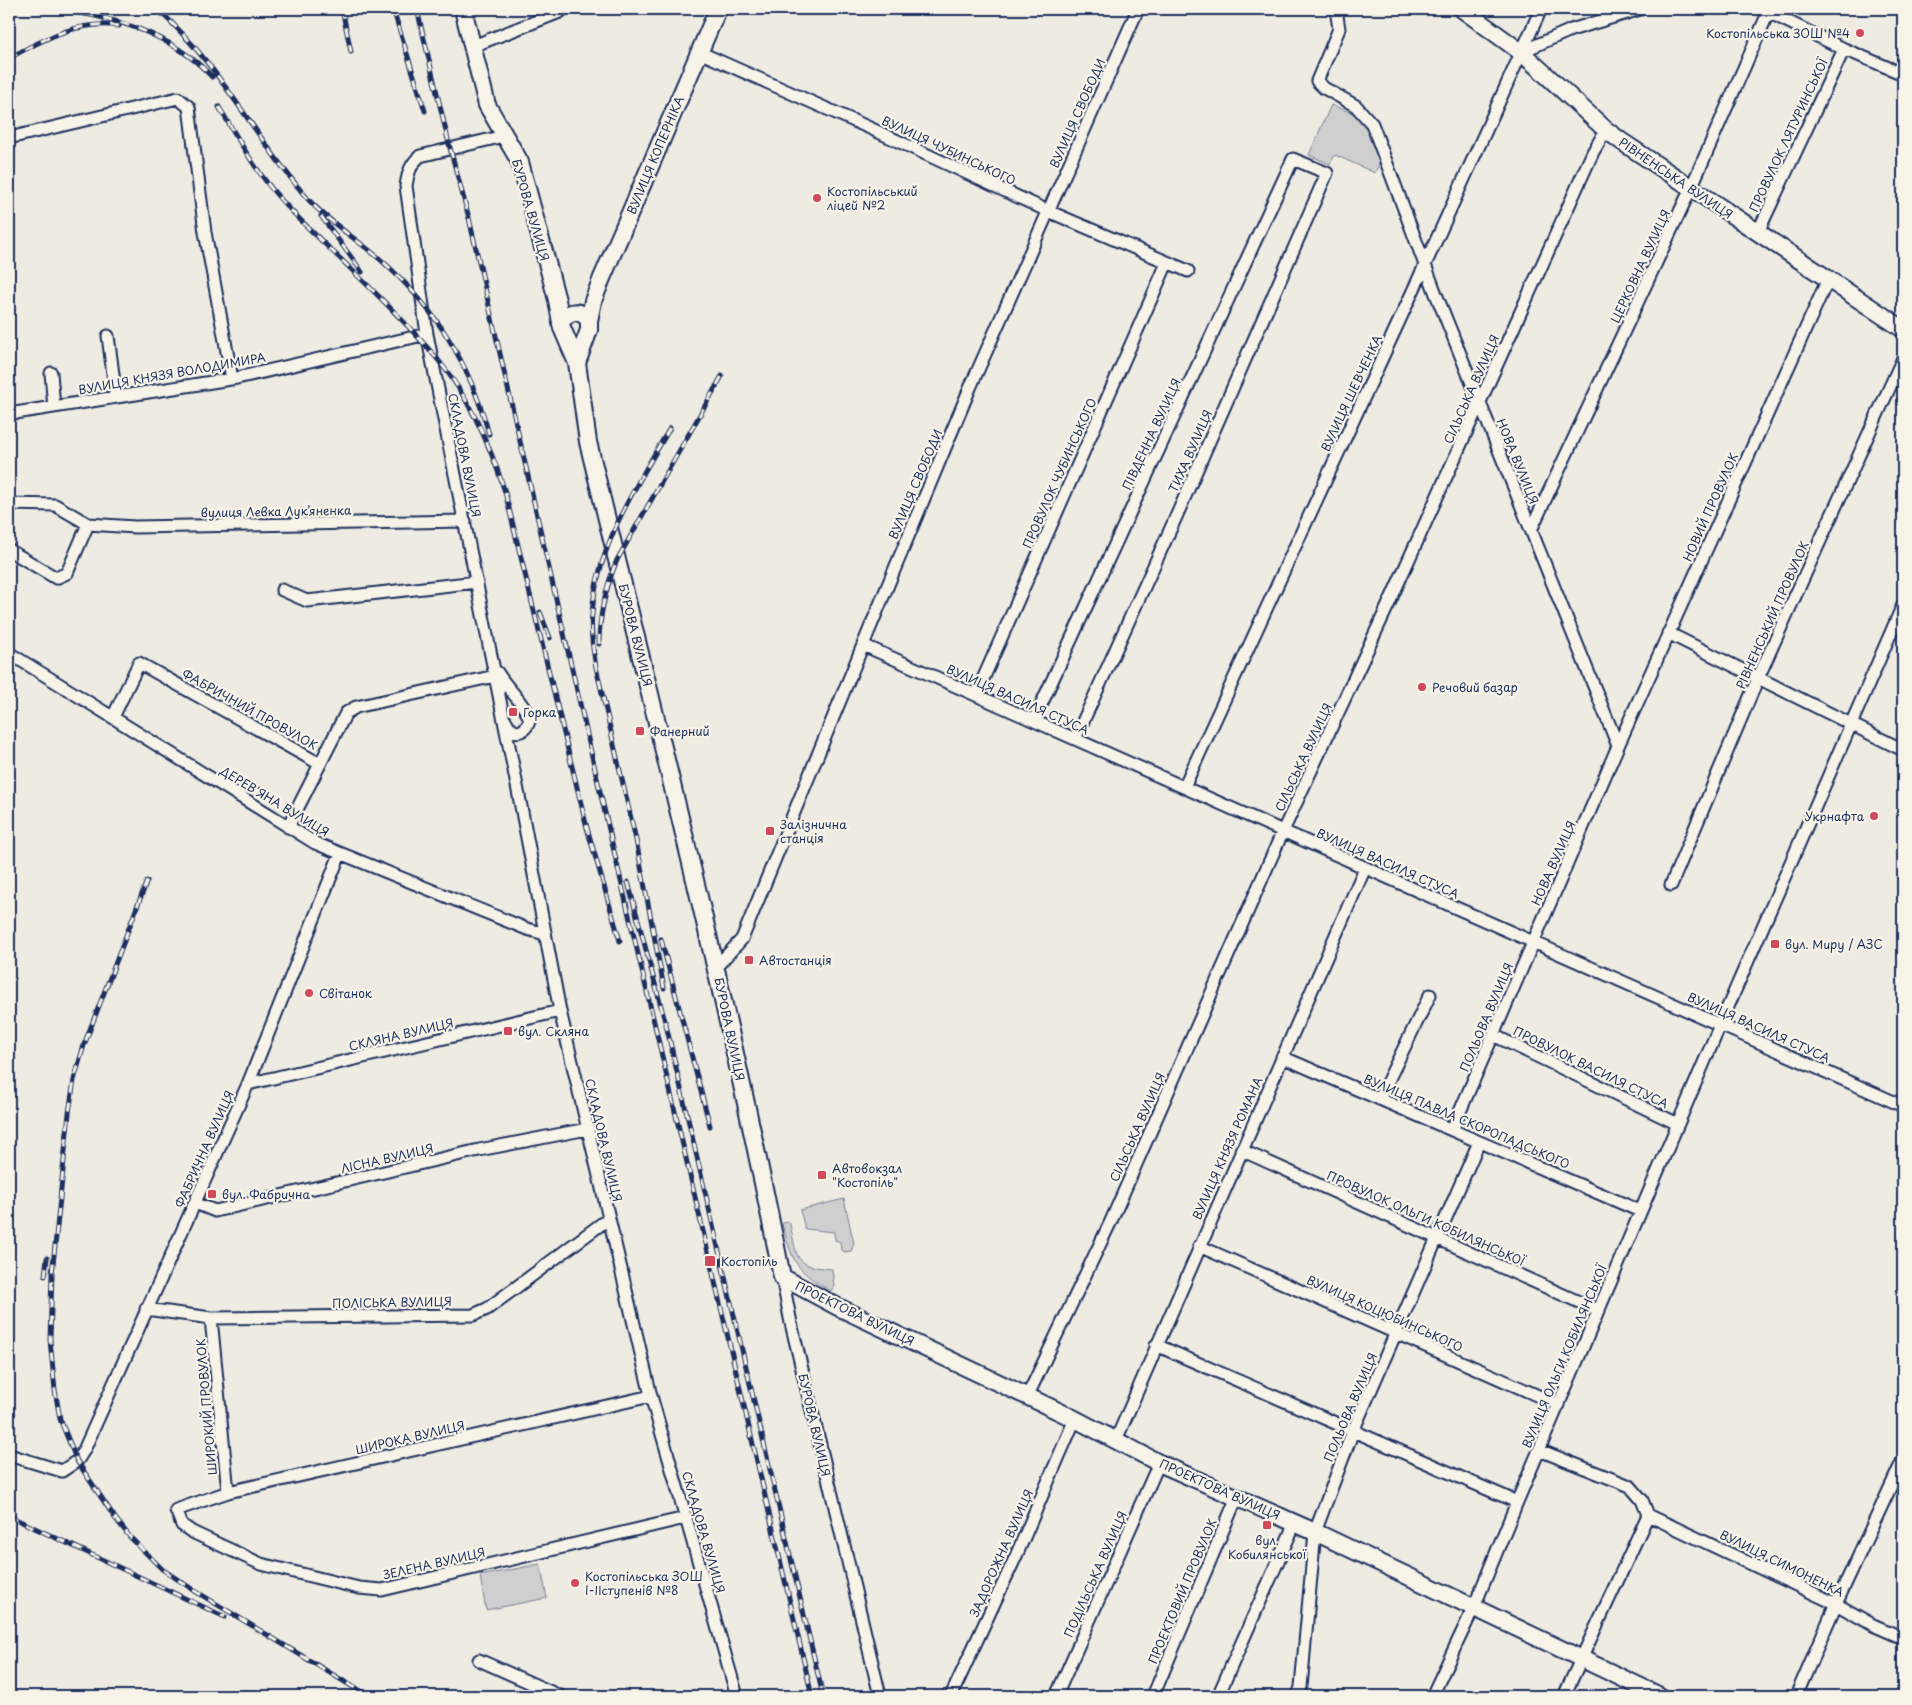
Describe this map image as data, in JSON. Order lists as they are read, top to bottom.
{
  "streets": {
    "main road": [
      "ВУЛИЦЯ КОПЕРНІКА",
      "РІВНЕНСЬКА ВУЛИЦЯ",
      "БУРОВА ВУЛИЦЯ",
      "ПРОЕКТОВА ВУЛИЦЯ"
    ],
    "street": [
      "ВУЛИЦЯ СВОБОДИ",
      "ПРОВУЛОК ЛЯТУРИНСЬКОЇ",
      "ВУЛИЦЯ ЧУБИНСЬКОГО",
      "ЦЕРКОВНА ВУЛИЦЯ",
      "ВУЛИЦЯ КНЯЗЯ ВОЛОДИМИРА",
      "СІЛЬСЬКА ВУЛИЦЯ",
      "ВУЛИЦЯ ШЕВЧЕНКА",
      "ПІВДЕННА ВУЛИЦЯ",
      "ТИХА ВУЛИЦЯ",
      "СКЛАДОВА ВУЛИЦЯ",
      "НОВА ВУЛИЦЯ",
      "ПРОВУЛОК ЧУБИНСЬКОГО",
      "НОВИЙ ПРОВУЛОК",
      "вулиця Левка Лукʼяненка",
      "РІВНЕНСЬКИЙ ПРОВУЛОК",
      "ВУЛИЦЯ ВАСИЛЯ СТУСА",
      "ФАБРИЧНИЙ ПРОВУЛОК",
      "ДЕРЕВ'ЯНА ВУЛИЦЯ",
      "ПОЛЬОВА ВУЛИЦЯ",
      "СКЛЯНА ВУЛИЦЯ",
      "ПРОВУЛОК ВАСИЛЯ СТУСА",
      "ВУЛИЦЯ ПАВЛА СКОРОПАДСЬКОГО",
      "ВУЛИЦЯ КНЯЗЯ РОМАНА",
      "ФАБРИЧНА ВУЛИЦЯ",
      "ЛІСНА ВУЛИЦЯ",
      "ПРОВУЛОК ОЛЬГИ КОБИЛЯНСЬКОЇ",
      "ПОЛІСЬКА ВУЛИЦЯ",
      "ВУЛИЦЯ КОЦЮБИНСЬКОГО",
      "ВУЛИЦЯ ОЛЬГИ КОБИЛЯНСЬКОЇ",
      "ШИРОКИЙ ПРОВУЛОК",
      "ШИРОКА ВУЛИЦЯ",
      "ЗАДОРОЖНА ВУЛИЦЯ",
      "ЗЕЛЕНА ВУЛИЦЯ",
      "ВУЛИЦЯ СИМОНЕНКА",
      "ПОДІЛЬСЬКА ВУЛИЦЯ",
      "ПРОЕКТОВИЙ ПРОВУЛОК"
    ]
  },
  "crossings": [
    ["ВУЛИЦЯ СВОБОДИ", "ВУЛИЦЯ ЧУБИНСЬКОГО"],
    ["ВУЛИЦЯ СВОБОДИ", "БУРОВА ВУЛИЦЯ"],
    ["ВУЛИЦЯ СВОБОДИ", "ВУЛИЦЯ ВАСИЛЯ СТУСА"],
    ["ПРОВУЛОК ЛЯТУРИНСЬКОЇ", "РІВНЕНСЬКА ВУЛИЦЯ"],
    ["ВУЛИЦЯ ЧУБИНСЬКОГО", "ВУЛИЦЯ КОПЕРНІКА"],
    ["ВУЛИЦЯ ЧУБИНСЬКОГО", "ПРОВУЛОК ЧУБИНСЬКОГО"],
    ["ВУЛИЦЯ КОПЕРНІКА", "БУРОВА ВУЛИЦЯ"],
    ["РІВНЕНСЬКА ВУЛИЦЯ", "ЦЕРКОВНА ВУЛИЦЯ"],
    ["РІВНЕНСЬКА ВУЛИЦЯ", "СІЛЬСЬКА ВУЛИЦЯ"],
    ["РІВНЕНСЬКА ВУЛИЦЯ", "ВУЛИЦЯ ШЕВЧЕНКА"],
    ["РІВНЕНСЬКА ВУЛИЦЯ", "НОВИЙ ПРОВУЛОК"],
    ["БУРОВА ВУЛИЦЯ", "СКЛАДОВА ВУЛИЦЯ"],
    ["БУРОВА ВУЛИЦЯ", "ПРОЕКТОВА ВУЛИЦЯ"],
    ["ЦЕРКОВНА ВУЛИЦЯ", "НОВА ВУЛИЦЯ"],
    ["ВУЛИЦЯ КНЯЗЯ ВОЛОДИМИРА", "СКЛАДОВА ВУЛИЦЯ"],
    ["СІЛЬСЬКА ВУЛИЦЯ", "НОВА ВУЛИЦЯ"],
    ["СІЛЬСЬКА ВУЛИЦЯ", "ВУЛИЦЯ ВАСИЛЯ СТУСА"],
    ["СІЛЬСЬКА ВУЛИЦЯ", "ПРОЕКТОВА ВУЛИЦЯ"],
    ["ВУЛИЦЯ ШЕВЧЕНКА", "НОВА ВУЛИЦЯ"],
    ["ВУЛИЦЯ ШЕВЧЕНКА", "ВУЛИЦЯ ВАСИЛЯ СТУСА"],
    ["ПІВДЕННА ВУЛИЦЯ", "ТИХА ВУЛИЦЯ"],
    ["ПІВДЕННА ВУЛИЦЯ", "ВУЛИЦЯ ВАСИЛЯ СТУСА"],
    ["ТИХА ВУЛИЦЯ", "ВУЛИЦЯ ВАСИЛЯ СТУСА"],
    ["СКЛАДОВА ВУЛИЦЯ", "вулиця Левка Лукʼяненка"],
    ["СКЛАДОВА ВУЛИЦЯ", "ФАБРИЧНИЙ ПРОВУЛОК"],
    ["СКЛАДОВА ВУЛИЦЯ", "ДЕРЕВ'ЯНА ВУЛИЦЯ"],
    ["СКЛАДОВА ВУЛИЦЯ", "СКЛЯНА ВУЛИЦЯ"],
    ["СКЛАДОВА ВУЛИЦЯ", "ЛІСНА ВУЛИЦЯ"],
    ["СКЛАДОВА ВУЛИЦЯ", "ПОЛІСЬКА ВУЛИЦЯ"],
    ["СКЛАДОВА ВУЛИЦЯ", "ШИРОКА ВУЛИЦЯ"],
    ["СКЛАДОВА ВУЛИЦЯ", "ЗЕЛЕНА ВУЛИЦЯ"],
    ["НОВА ВУЛИЦЯ", "НОВИЙ ПРОВУЛОК"],
    ["НОВА ВУЛИЦЯ", "ВУЛИЦЯ ВАСИЛЯ СТУСА"],
    ["НОВА ВУЛИЦЯ", "ПОЛЬОВА ВУЛИЦЯ"],
    ["ПРОВУЛОК ЧУБИНСЬКОГО", "ВУЛИЦЯ ВАСИЛЯ СТУСА"],
    ["ВУЛИЦЯ ВАСИЛЯ СТУСА", "ПОЛЬОВА ВУЛИЦЯ"],
    ["ВУЛИЦЯ ВАСИЛЯ СТУСА", "ВУЛИЦЯ КНЯЗЯ РОМАНА"],
    ["ВУЛИЦЯ ВАСИЛЯ СТУСА", "ВУЛИЦЯ ОЛЬГИ КОБИЛЯНСЬКОЇ"],
    ["ФАБРИЧНИЙ ПРОВУЛОК", "ДЕРЕВ'ЯНА ВУЛИЦЯ"],
    ["ДЕРЕВ'ЯНА ВУЛИЦЯ", "ФАБРИЧНА ВУЛИЦЯ"],
    ["ПОЛЬОВА ВУЛИЦЯ", "ПРОВУЛОК ВАСИЛЯ СТУСА"],
    ["ПОЛЬОВА ВУЛИЦЯ", "ВУЛИЦЯ ПАВЛА СКОРОПАДСЬКОГО"],
    ["ПОЛЬОВА ВУЛИЦЯ", "ПРОВУЛОК ОЛЬГИ КОБИЛЯНСЬКОЇ"],
    ["ПОЛЬОВА ВУЛИЦЯ", "ПРОЕКТОВА ВУЛИЦЯ"],
    ["ПОЛЬОВА ВУЛИЦЯ", "ВУЛИЦЯ КОЦЮБИНСЬКОГО"],
    ["СКЛЯНА ВУЛИЦЯ", "ФАБРИЧНА ВУЛИЦЯ"],
    ["ПРОВУЛОК ВАСИЛЯ СТУСА", "ВУЛИЦЯ ОЛЬГИ КОБИЛЯНСЬКОЇ"],
    ["ВУЛИЦЯ ПАВЛА СКОРОПАДСЬКОГО", "ВУЛИЦЯ КНЯЗЯ РОМАНА"],
    ["ВУЛИЦЯ ПАВЛА СКОРОПАДСЬКОГО", "ВУЛИЦЯ ОЛЬГИ КОБИЛЯНСЬКОЇ"],
    ["ВУЛИЦЯ КНЯЗЯ РОМАНА", "ПРОВУЛОК ОЛЬГИ КОБИЛЯНСЬКОЇ"],
    ["ВУЛИЦЯ КНЯЗЯ РОМАНА", "ПРОЕКТОВА ВУЛИЦЯ"],
    ["ВУЛИЦЯ КНЯЗЯ РОМАНА", "ВУЛИЦЯ КОЦЮБИНСЬКОГО"],
    ["ФАБРИЧНА ВУЛИЦЯ", "ЛІСНА ВУЛИЦЯ"],
    ["ФАБРИЧНА ВУЛИЦЯ", "ПОЛІСЬКА ВУЛИЦЯ"],
    ["ПРОВУЛОК ОЛЬГИ КОБИЛЯНСЬКОЇ", "ВУЛИЦЯ ОЛЬГИ КОБИЛЯНСЬКОЇ"],
    ["ПОЛІСЬКА ВУЛИЦЯ", "ШИРОКИЙ ПРОВУЛОК"],
    ["ПРОЕКТОВА ВУЛИЦЯ", "ВУЛИЦЯ ОЛЬГИ КОБИЛЯНСЬКОЇ"],
    ["ПРОЕКТОВА ВУЛИЦЯ", "ЗАДОРОЖНА ВУЛИЦЯ"],
    ["ПРОЕКТОВА ВУЛИЦЯ", "ПОДІЛЬСЬКА ВУЛИЦЯ"],
    ["ПРОЕКТОВА ВУЛИЦЯ", "ПРОЕКТОВИЙ ПРОВУЛОК"],
    ["ВУЛИЦЯ КОЦЮБИНСЬКОГО", "ВУЛИЦЯ ОЛЬГИ КОБИЛЯНСЬКОЇ"],
    ["ШИРОКИЙ ПРОВУЛОК", "ШИРОКА ВУЛИЦЯ"],
    ["ШИРОКА ВУЛИЦЯ", "ЗЕЛЕНА ВУЛИЦЯ"]
  ],
  "places": {
    "other": [
      "Костопільська ЗОШ №4",
      "Костопільський ліцей №2",
      "Речовий базар",
      "Укрнафта",
      "Світанок",
      "Костопільська ЗОШ І-ІІступенів №8"
    ],
    "transit": [
      "Горка",
      "Фанерний",
      "Залізнична станція",
      "вул. Миру / АЗС",
      "Автостанція",
      "вул. Скляна",
      "Автовокзал \"Костопіль\"",
      "вул. Фабрична",
      "Костопіль",
      "вул. Кобилянської"
    ]
  }
}
